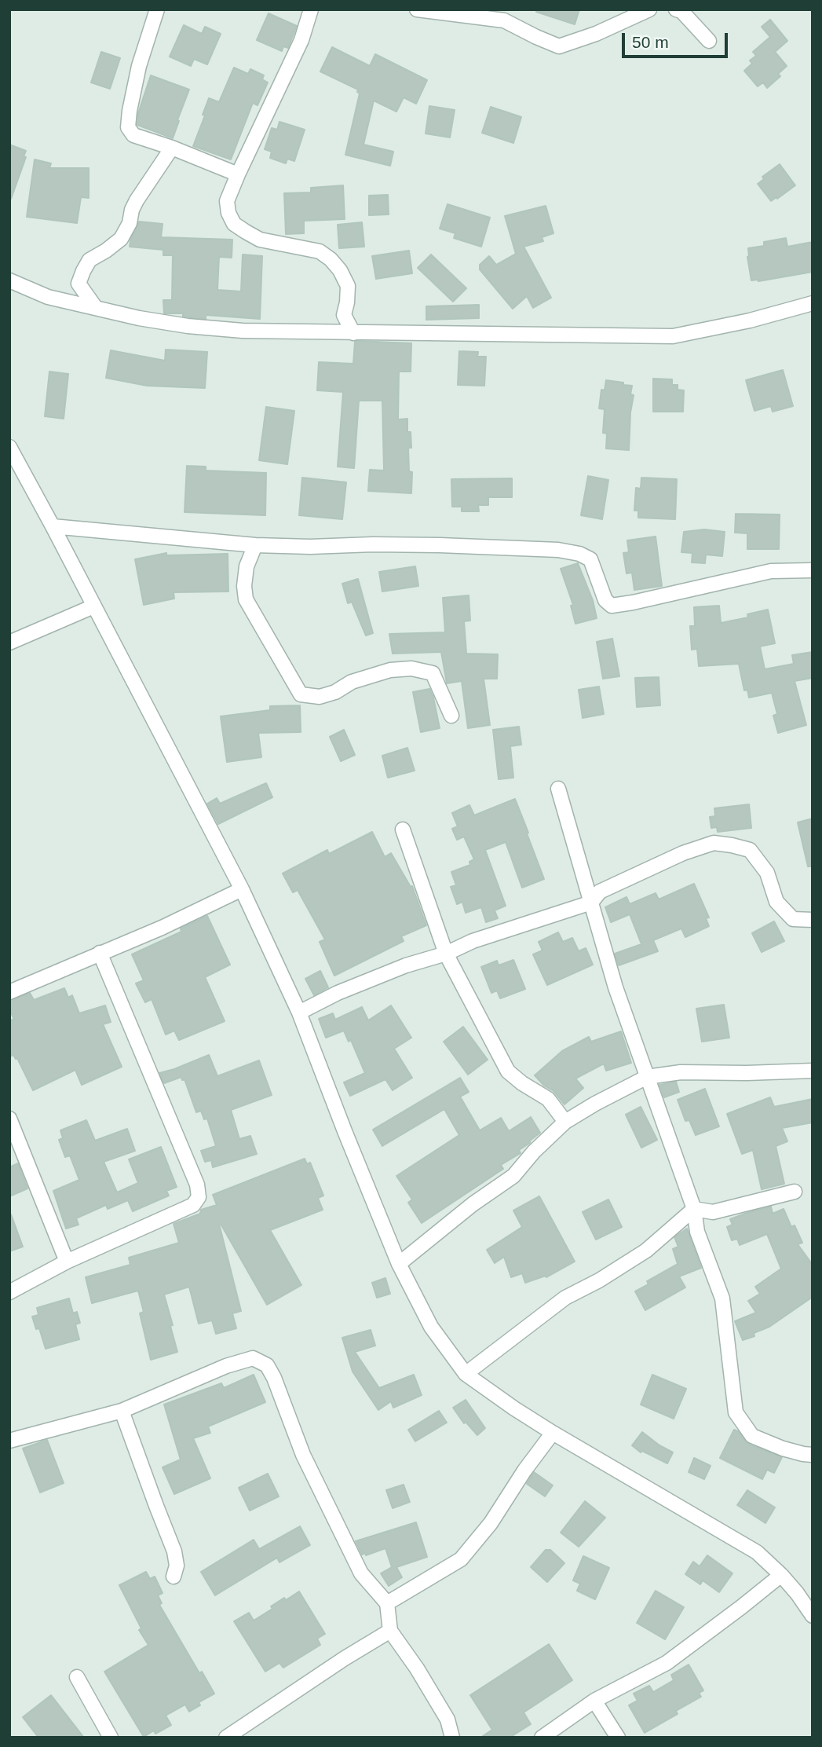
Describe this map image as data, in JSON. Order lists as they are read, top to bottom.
{
  "scale_bar": "50 m"
}
